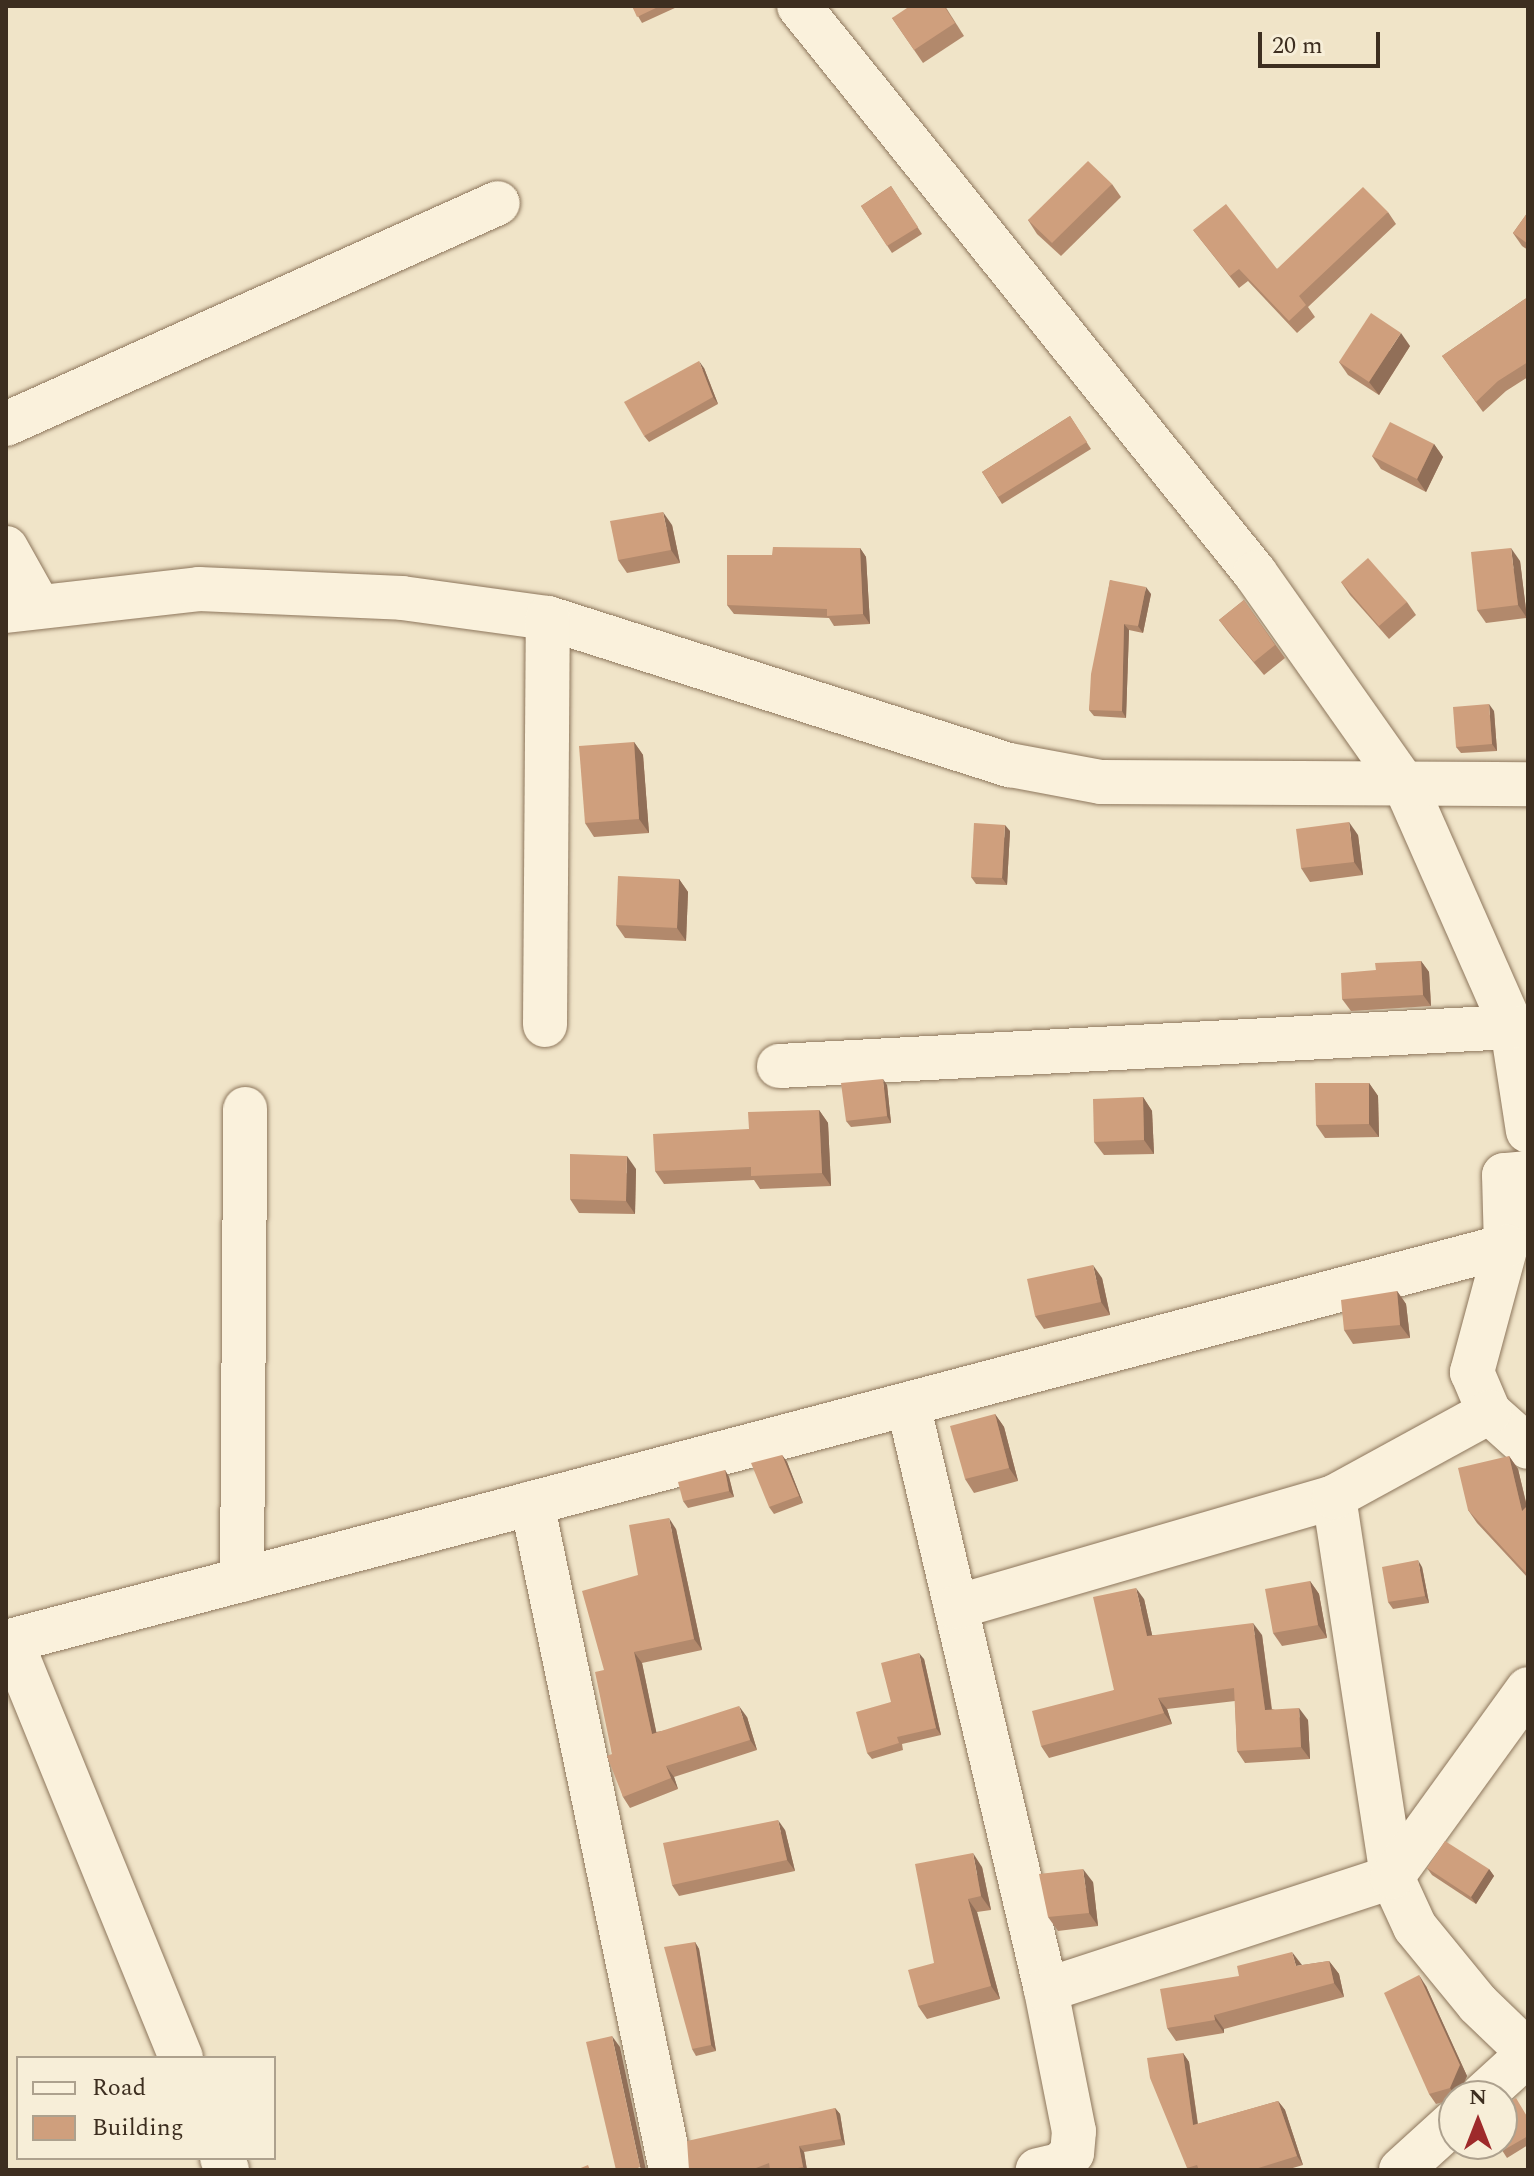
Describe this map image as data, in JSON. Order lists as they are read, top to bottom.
{
  "legend": ["Road", "Building"],
  "scale_bar": "20 m",
  "north": "top"
}
